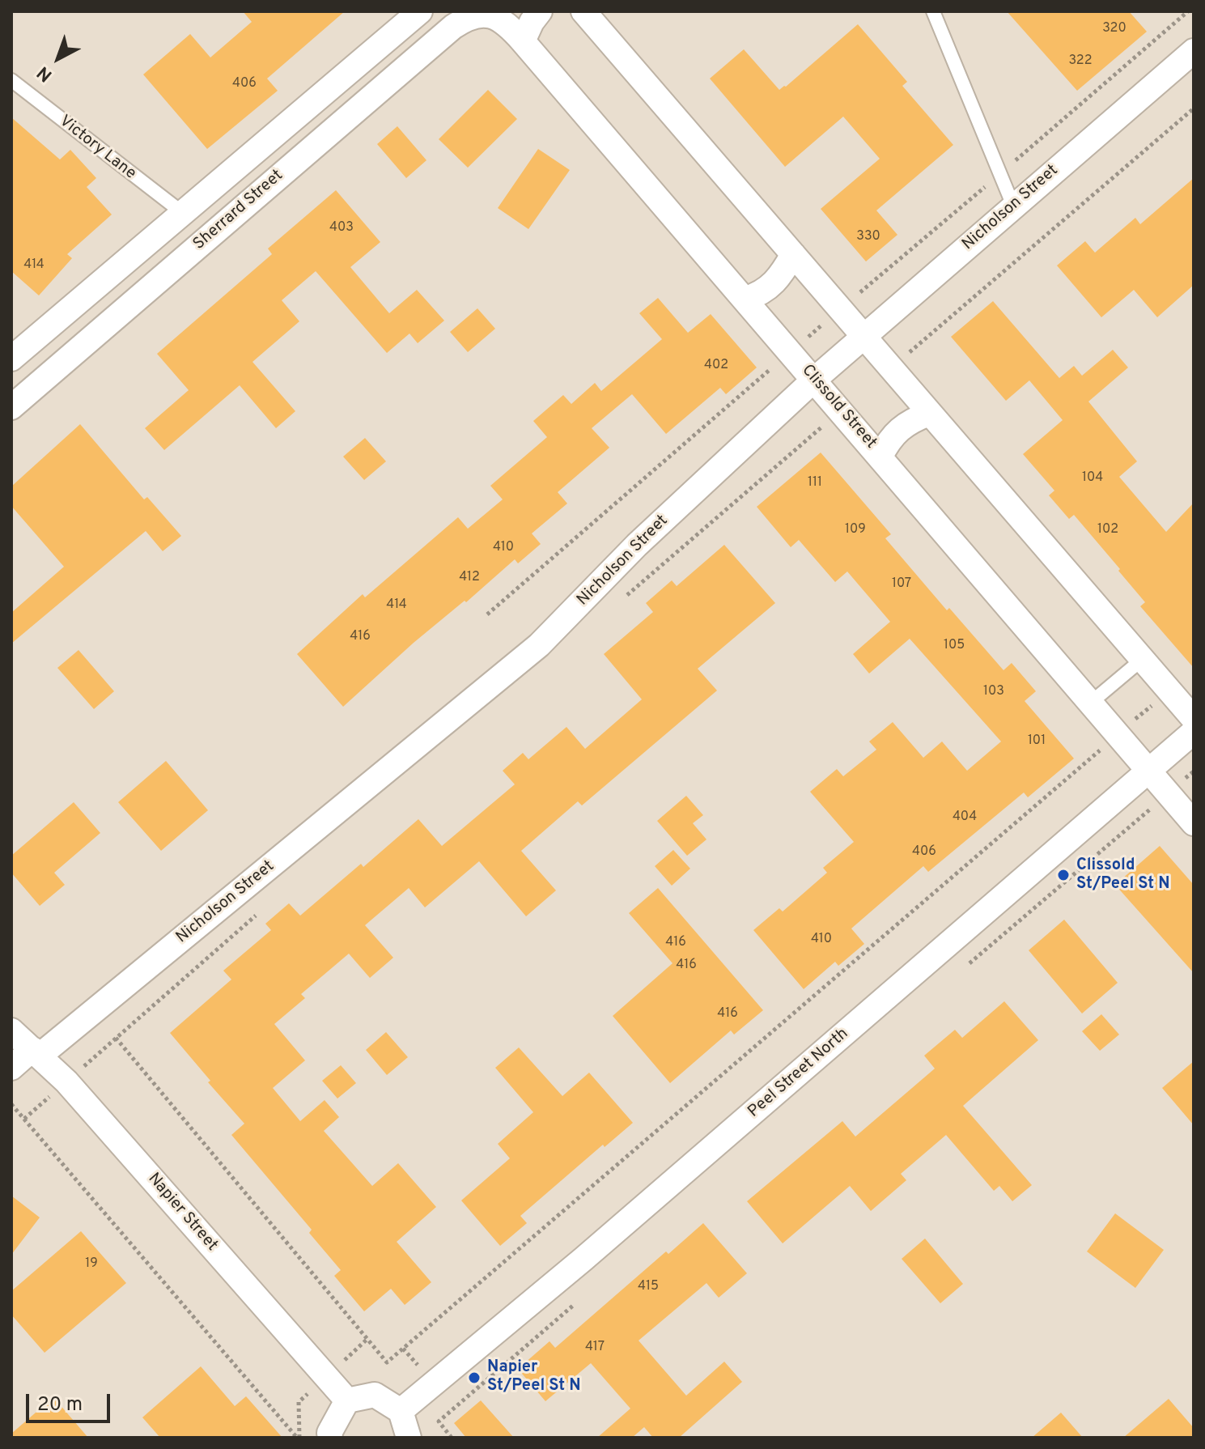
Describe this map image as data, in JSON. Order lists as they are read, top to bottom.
{
  "streets": {
    "street": [
      "Nicholson Street",
      "Sherrard Street",
      "Clissold Street",
      "Peel Street North",
      "Napier Street"
    ],
    "lane": ["Victory Lane"]
  },
  "crossings": [
    ["Victory Lane", "Sherrard Street"],
    ["Nicholson Street", "Clissold Street"],
    ["Nicholson Street", "Napier Street"],
    ["Sherrard Street", "Clissold Street"],
    ["Clissold Street", "Peel Street North"]
  ],
  "places": ["Clissold St/Peel St N", "Napier St/Peel St N"],
  "house_numbers": [
    "320",
    "322",
    "406",
    "403",
    "330",
    "414",
    "402",
    "104",
    "111",
    "109",
    "102",
    "410",
    "412",
    "107",
    "414",
    "416",
    "105",
    "103",
    "101",
    "404",
    "406",
    "410",
    "416",
    "416",
    "416",
    "19",
    "415",
    "417"
  ],
  "scale_bar": "20 m",
  "north": "bottom left"
}
